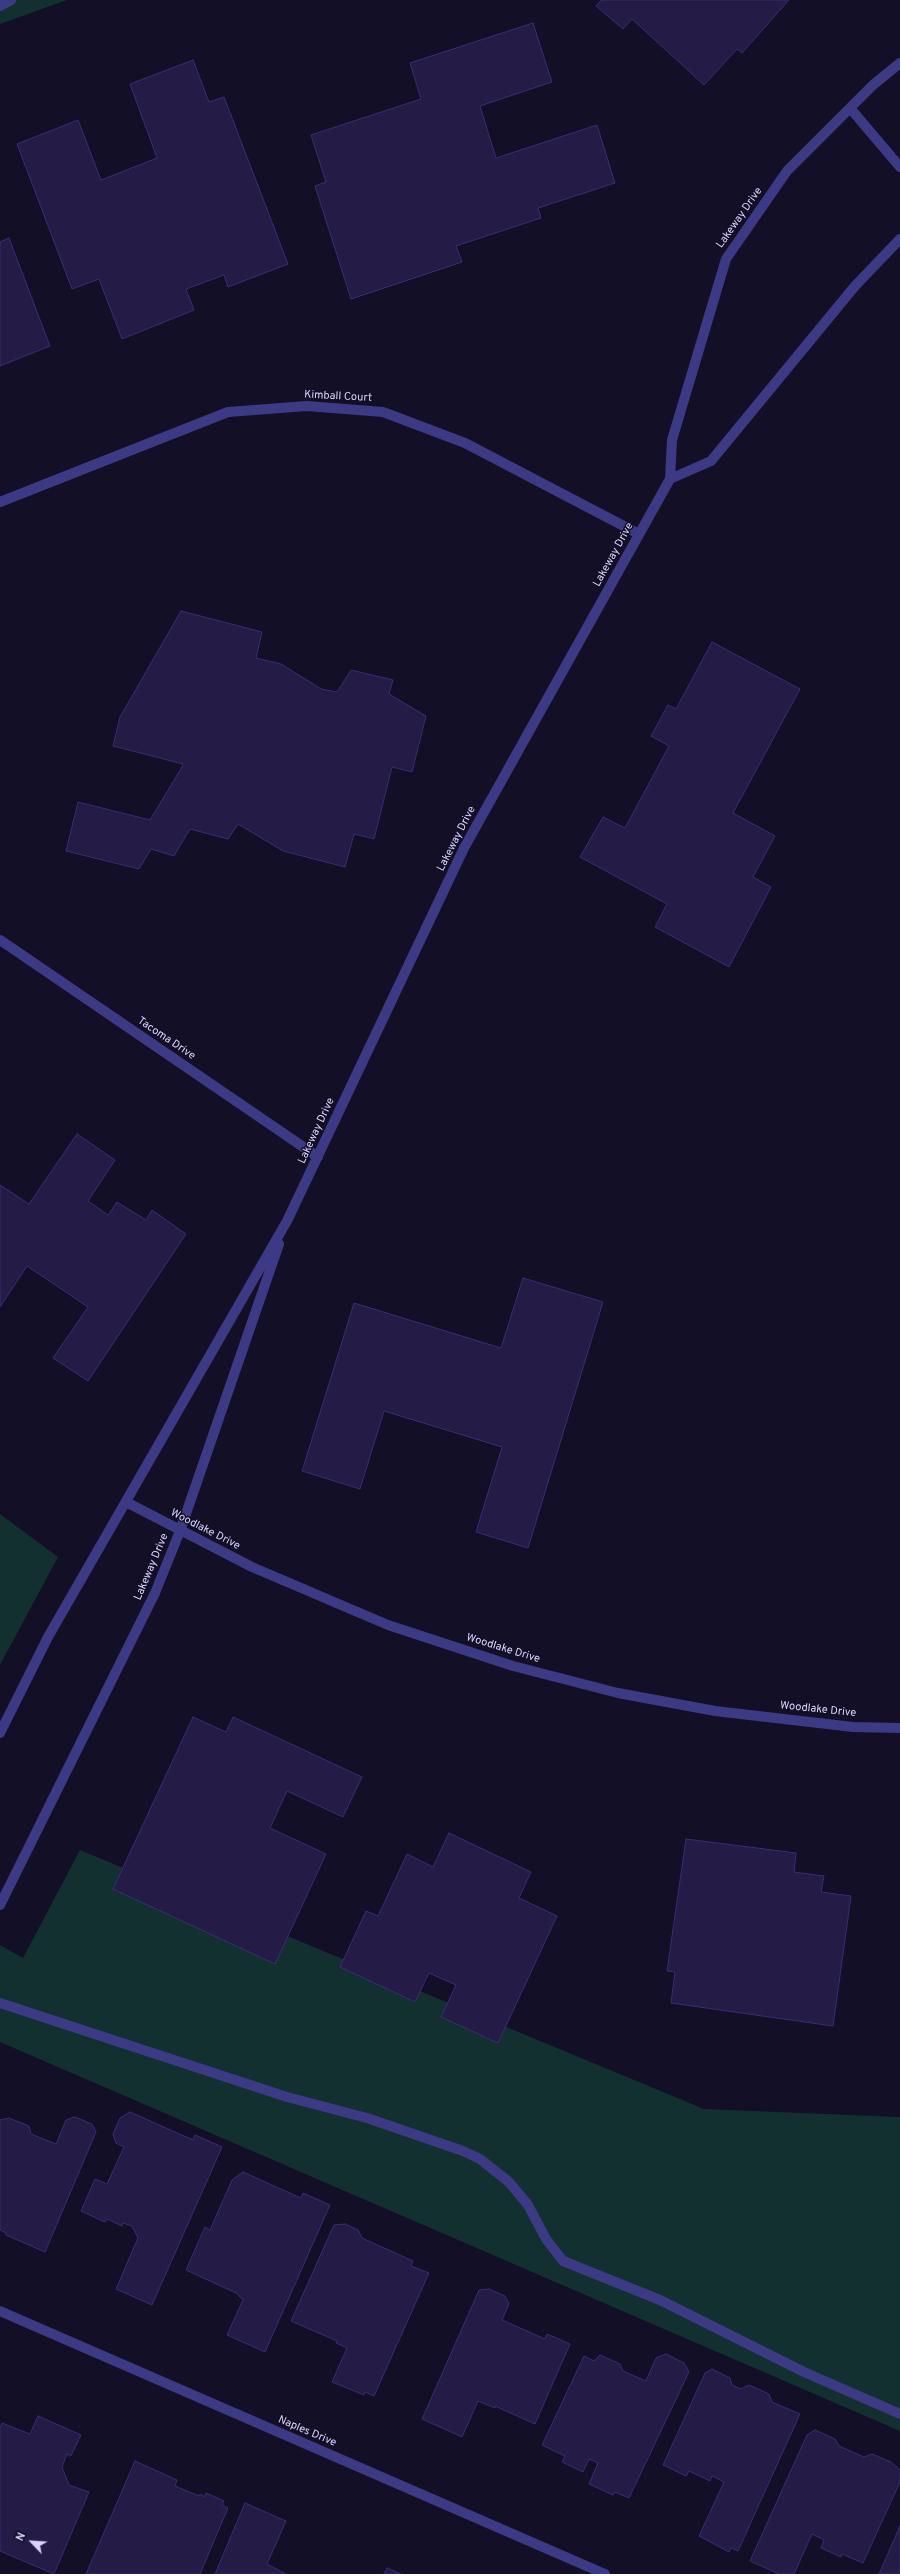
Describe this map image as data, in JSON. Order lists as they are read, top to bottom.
{
  "streets": {
    "street": [
      "Lakeway Drive",
      "Kimball Court",
      "Tacoma Drive",
      "Woodlake Drive",
      "Naples Drive"
    ]
  },
  "crossings": [
    ["Lakeway Drive", "Kimball Court"],
    ["Lakeway Drive", "Tacoma Drive"],
    ["Lakeway Drive", "Woodlake Drive"]
  ],
  "north": "top left"
}
